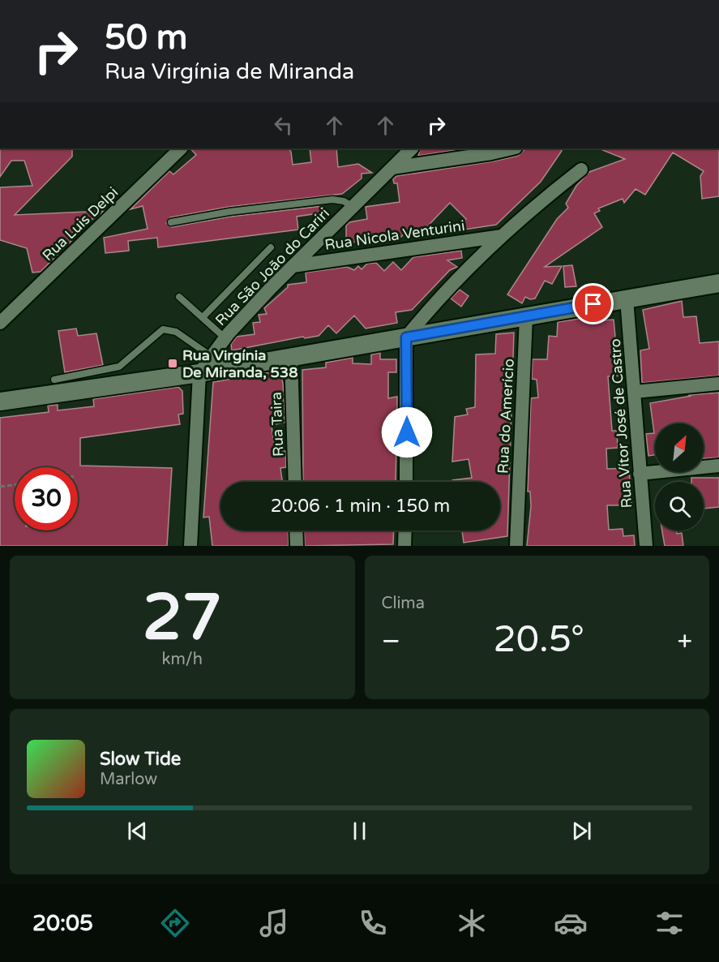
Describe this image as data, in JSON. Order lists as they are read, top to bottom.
{
  "streets": {
    "street": [
      "Rua Luis Delpi",
      "Rua Nicola Venturini",
      "Rua São João do Cariri",
      "Rua do Amerício",
      "Rua Vítor José de Castro",
      "Rua Taira"
    ]
  },
  "crossings": [
    ["Rua Nicola Venturini", "Rua São João do Cariri"]
  ],
  "places": {
    "transit": ["Rua Virgínia De Miranda, 538"]
  },
  "north": "top right",
  "page": {
    "turn": ["50 m", "Rua Virgínia de Miranda"],
    "limit": "30",
    "trip": "20:06 · 1 min · 150 m",
    "tile": [
      ["27", "km/h"],
      "Clima"
    ],
    "heat": ["−", "20.5°", "+"],
    "song": ["Slow Tide", "Marlow"],
    "tabs": "20:05"
  }
}
